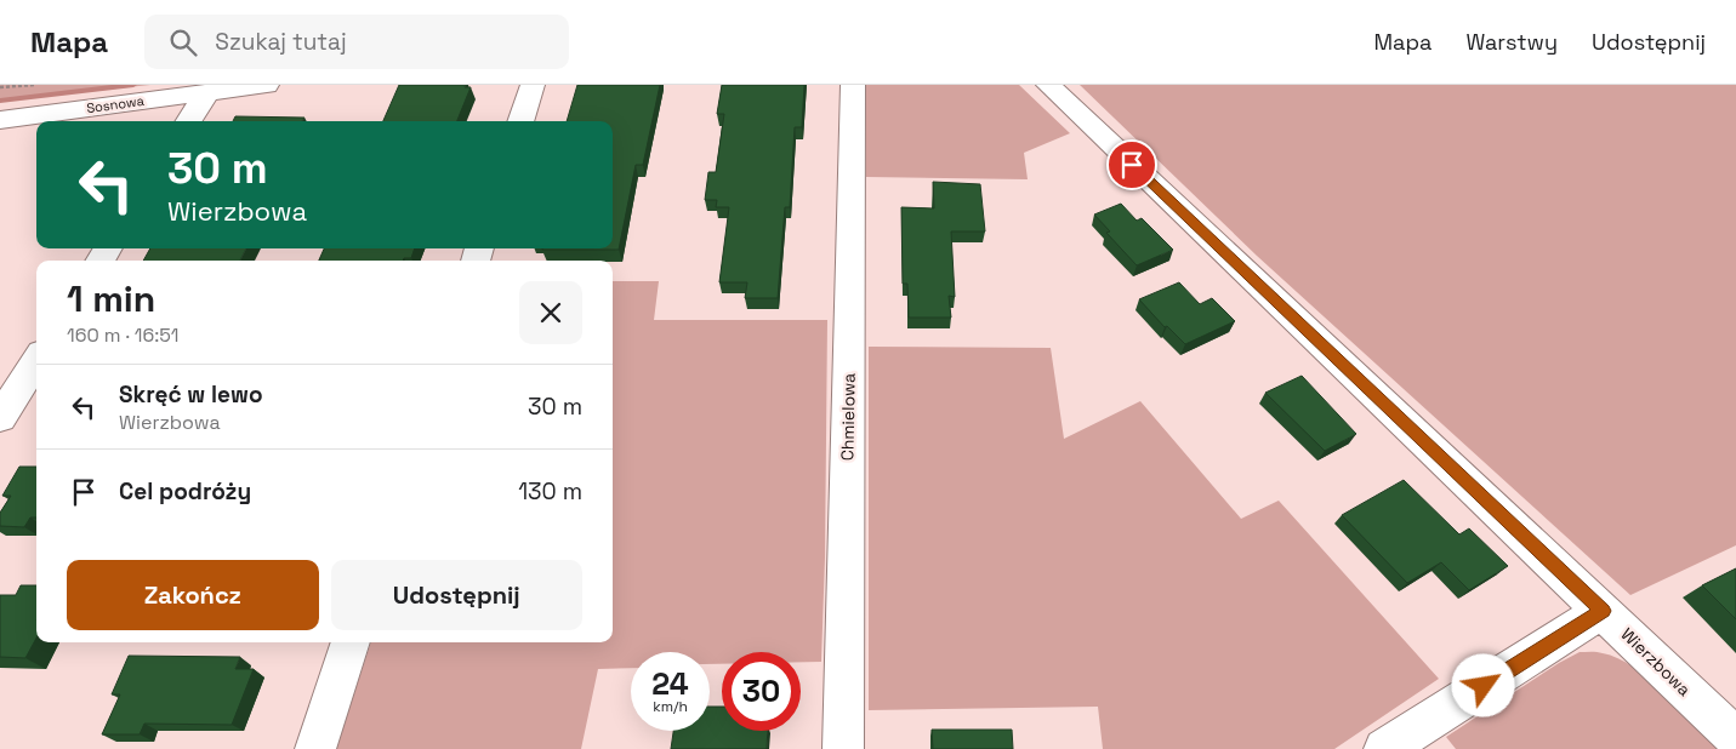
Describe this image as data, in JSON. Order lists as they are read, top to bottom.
{
  "streets": {
    "street": ["Sosnowa", "Chmielowa", "Wierzbowa"]
  },
  "page": {
    "header": "Mapa",
    "search": "Szukaj tutaj",
    "nav": ["Mapa", "Warstwy", "Udostępnij"],
    "turn": ["30 m", "Wierzbowa"],
    "heading": ["1 min", "160 m · 16:51"],
    "list": [
      {
        "name": "Skręć w lewo",
        "note": "Wierzbowa",
        "value": "30 m"
      },
      {
        "name": "Cel podróży",
        "value": "130 m"
      }
    ],
    "buttons": ["Zakończ", "Udostępnij"],
    "speed": "24 km/h",
    "limit": "30"
  }
}
